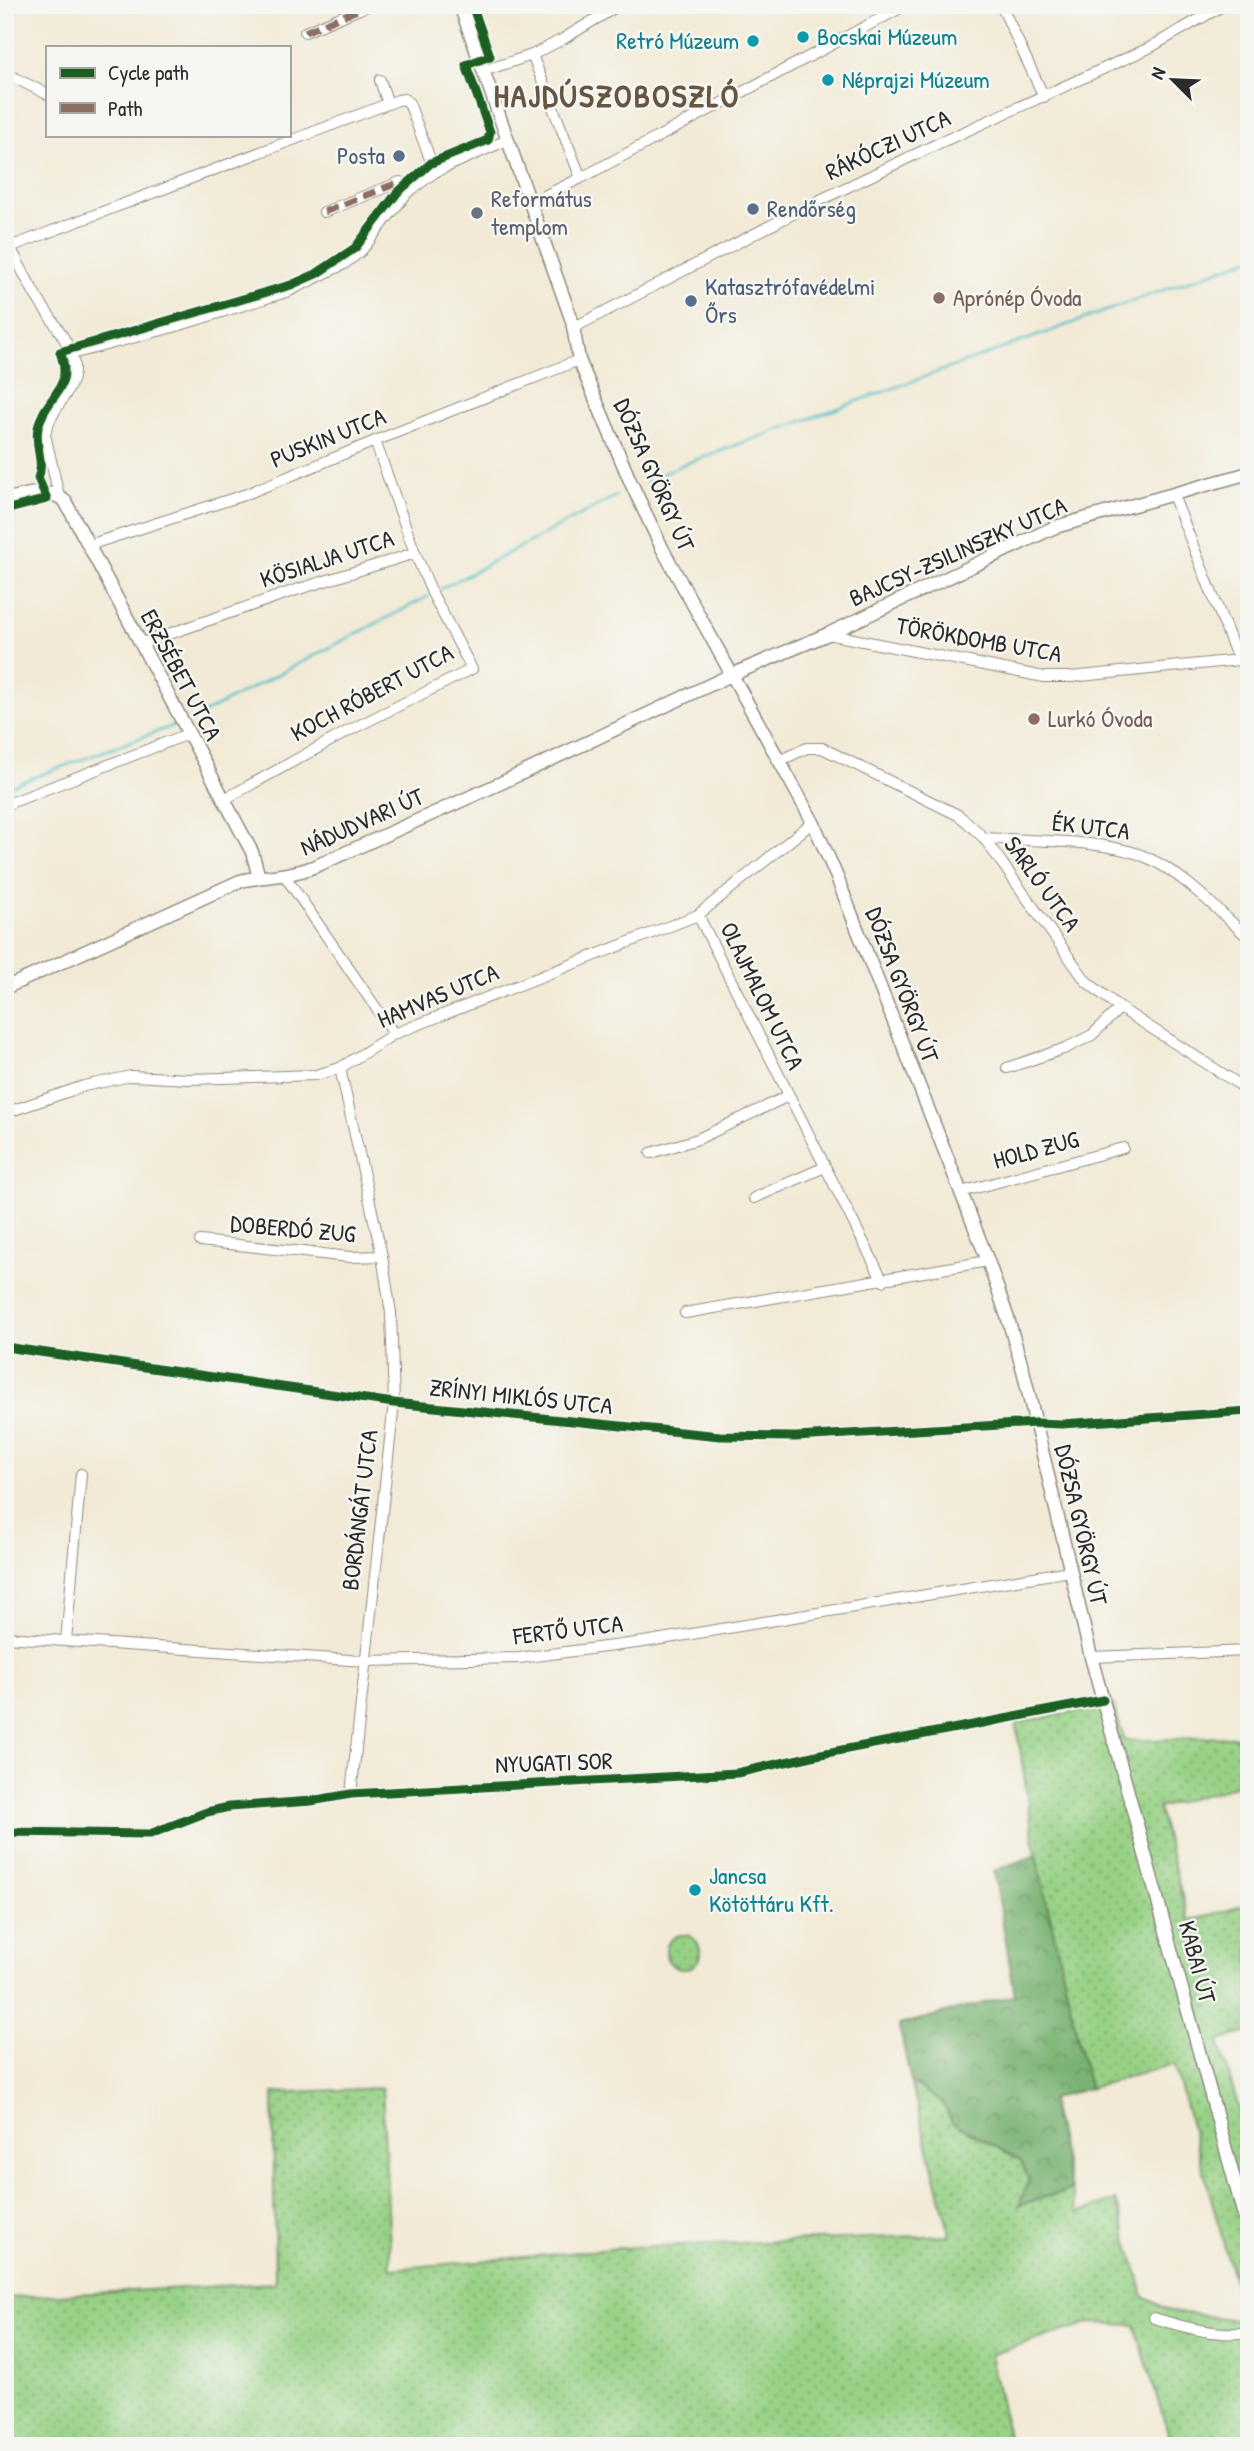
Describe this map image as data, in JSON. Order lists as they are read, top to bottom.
{
  "streets": {
    "main road": [
      "DÓZSA GYÖRGY ÚT",
      "BAJCSY-ZSILINSZKY UTCA",
      "ERZSÉBET UTCA",
      "NÁDUDVARI ÚT",
      "KABAI ÚT"
    ],
    "street": [
      "RÁKÓCZI UTCA",
      "PUSKIN UTCA",
      "KÖSIALJA UTCA",
      "TÖRÖKDOMB UTCA",
      "KOCH RÓBERT UTCA",
      "ÉK UTCA",
      "SARLÓ UTCA",
      "HAMVAS UTCA",
      "OLAJMALOM UTCA",
      "HOLD ZUG",
      "DOBERDÓ ZUG",
      "ZRÍNYI MIKLÓS UTCA",
      "BORDÁNGÁT UTCA",
      "FERTŐ UTCA",
      "NYUGATI SOR"
    ]
  },
  "crossings": [
    ["RÁKÓCZI UTCA", "DÓZSA GYÖRGY ÚT"],
    ["PUSKIN UTCA", "DÓZSA GYÖRGY ÚT"],
    ["PUSKIN UTCA", "KÖSIALJA UTCA"],
    ["PUSKIN UTCA", "ERZSÉBET UTCA"],
    ["DÓZSA GYÖRGY ÚT", "BAJCSY-ZSILINSZKY UTCA"],
    ["DÓZSA GYÖRGY ÚT", "NÁDUDVARI ÚT"],
    ["DÓZSA GYÖRGY ÚT", "SARLÓ UTCA"],
    ["DÓZSA GYÖRGY ÚT", "HAMVAS UTCA"],
    ["DÓZSA GYÖRGY ÚT", "HOLD ZUG"],
    ["DÓZSA GYÖRGY ÚT", "ZRÍNYI MIKLÓS UTCA"],
    ["DÓZSA GYÖRGY ÚT", "FERTŐ UTCA"],
    ["DÓZSA GYÖRGY ÚT", "NYUGATI SOR"],
    ["DÓZSA GYÖRGY ÚT", "KABAI ÚT"],
    ["BAJCSY-ZSILINSZKY UTCA", "TÖRÖKDOMB UTCA"],
    ["BAJCSY-ZSILINSZKY UTCA", "NÁDUDVARI ÚT"],
    ["KÖSIALJA UTCA", "ERZSÉBET UTCA"],
    ["KÖSIALJA UTCA", "KOCH RÓBERT UTCA"],
    ["ERZSÉBET UTCA", "KOCH RÓBERT UTCA"],
    ["ERZSÉBET UTCA", "NÁDUDVARI ÚT"],
    ["ÉK UTCA", "SARLÓ UTCA"],
    ["HAMVAS UTCA", "OLAJMALOM UTCA"],
    ["HAMVAS UTCA", "BORDÁNGÁT UTCA"],
    ["DOBERDÓ ZUG", "BORDÁNGÁT UTCA"],
    ["ZRÍNYI MIKLÓS UTCA", "BORDÁNGÁT UTCA"],
    ["BORDÁNGÁT UTCA", "FERTŐ UTCA"],
    ["BORDÁNGÁT UTCA", "NYUGATI SOR"],
    ["NYUGATI SOR", "KABAI ÚT"]
  ],
  "districts": ["HAJDÚSZOBOSZLÓ"],
  "places": [
    "Bocskai Múzeum",
    "Retró Múzeum",
    "Néprajzi Múzeum",
    "Posta",
    "Rendőrség",
    "Református templom",
    "Aprónép Óvoda",
    "Katasztrófavédelmi Őrs",
    "Lurkó Óvoda",
    "Jancsa Kötöttáru Kft."
  ],
  "legend": ["Cycle path", "Path"],
  "north": "top left"
}
